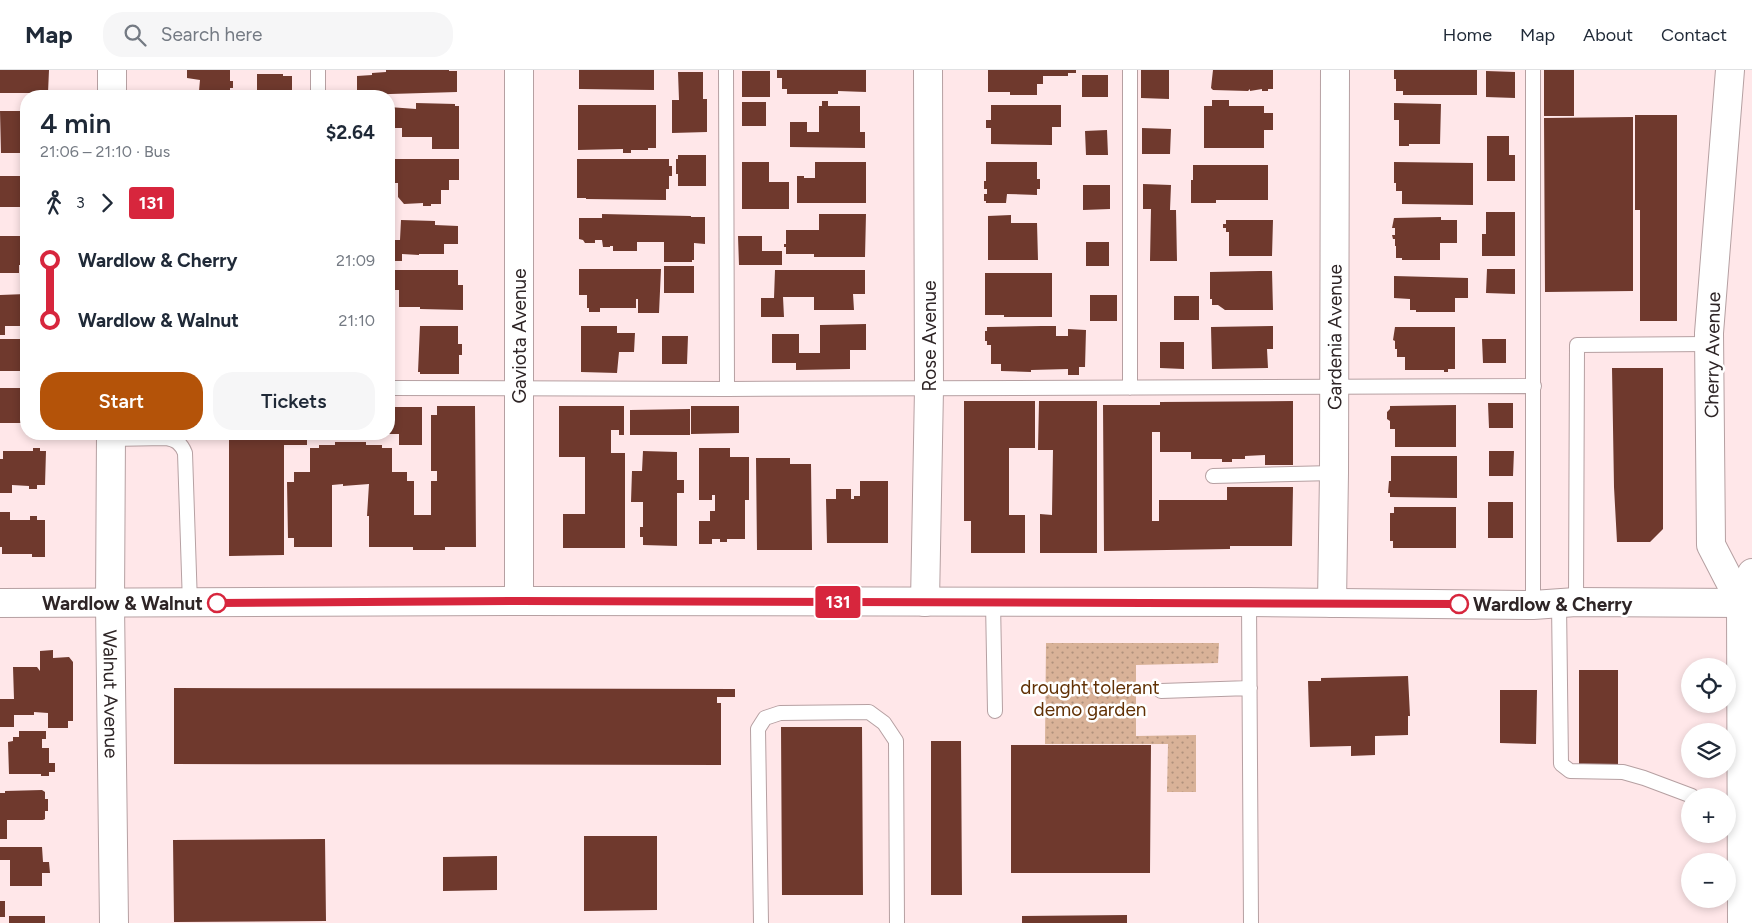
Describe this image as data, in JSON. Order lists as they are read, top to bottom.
{
  "streets": {
    "main road": [
      "Gaviota Avenue",
      "Rose Avenue",
      "Gardenia Avenue",
      "Cherry Avenue",
      "Walnut Avenue"
    ]
  },
  "parks": ["drought tolerant demo garden"],
  "places": ["Wardlow & Walnut", "Wardlow & Cherry"],
  "lines": ["bus line 131"],
  "page": {
    "header": "Map",
    "search": "Search here",
    "nav": [
      "Home",
      "Map",
      "About",
      "Contact"
    ],
    "on_map": "131",
    "heading": ["4 min", "21:06 – 21:10 · Bus", "$2.64"],
    "legs": ["3", "131"],
    "list": [
      {
        "name": "Wardlow & Cherry",
        "value": "21:09"
      },
      {
        "name": "Wardlow & Walnut",
        "value": "21:10"
      }
    ],
    "buttons": ["Start", "Tickets"],
    "map_buttons": ["+", "−"]
  }
}
